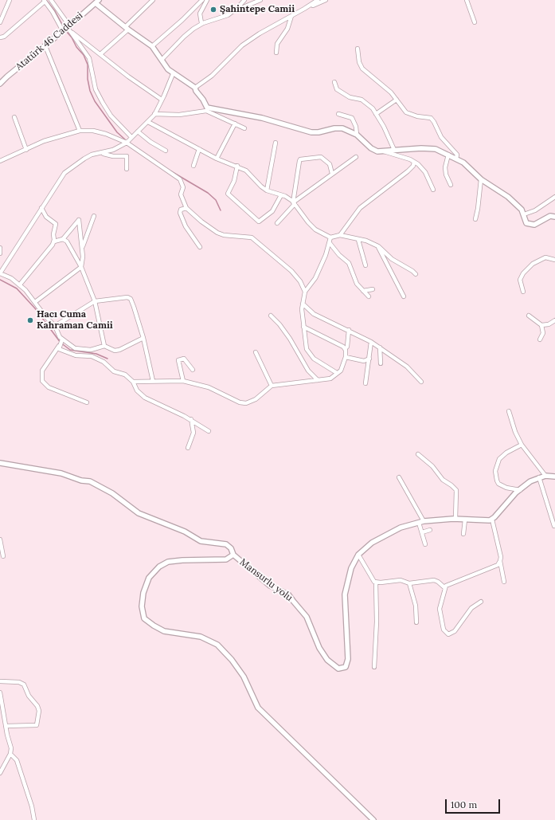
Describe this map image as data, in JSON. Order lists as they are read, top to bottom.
{
  "streets": {
    "street": ["Atatürk 46 Caddesi", "Mansurlu yolu"]
  },
  "places": ["Şahintepe Camii", "Hacı Cuma Kahraman Camii"],
  "scale_bar": "100 m"
}
